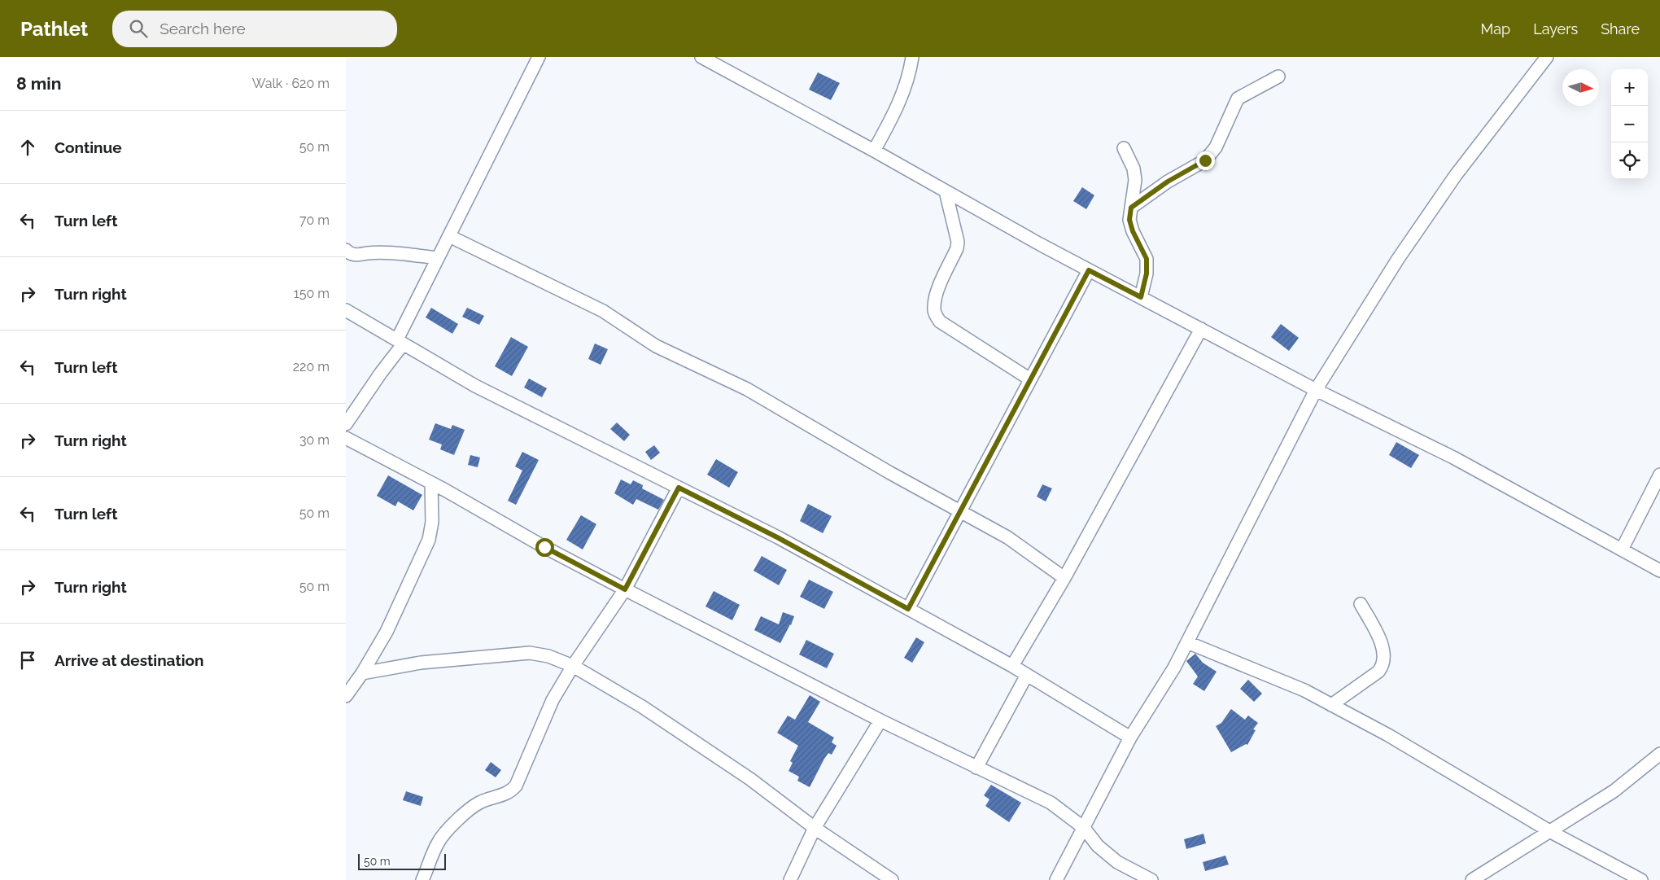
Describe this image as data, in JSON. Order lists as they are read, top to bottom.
{
  "scale_bar": "50 m",
  "north": "right",
  "page": {
    "header": "Pathlet",
    "search": "Search here",
    "nav": ["Map", "Layers", "Share"],
    "heading": ["8 min", "Walk · 620 m"],
    "map_buttons": ["+", "−"],
    "list": [
      ["Continue", "50 m"],
      ["Turn left", "70 m"],
      ["Turn right", "150 m"],
      ["Turn left", "220 m"],
      ["Turn right", "30 m"],
      ["Turn left", "50 m"],
      ["Turn right", "50 m"],
      "Arrive at destination"
    ],
    "scale": "50 m"
  }
}
